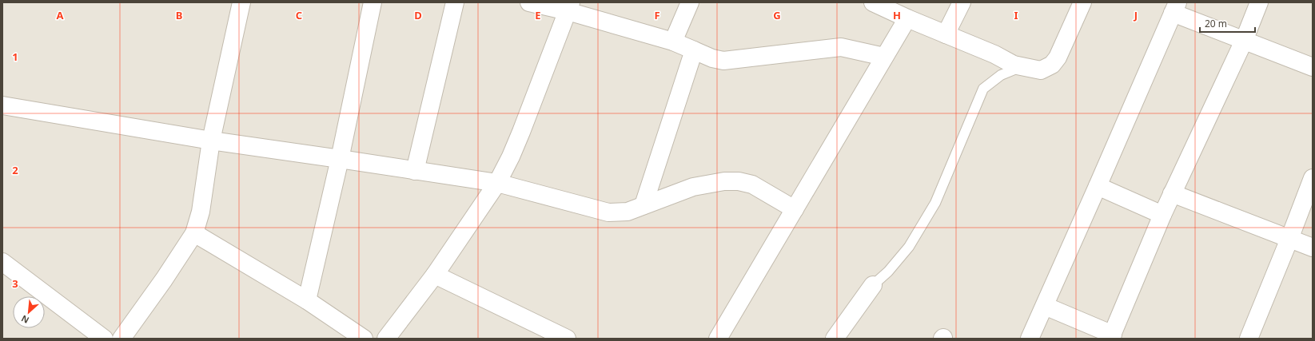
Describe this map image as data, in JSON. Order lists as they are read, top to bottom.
{
  "scale_bar": "20 m",
  "north": "bottom left",
  "grid": {
    "columns": [
      "A",
      "B",
      "C",
      "D",
      "E",
      "F",
      "G",
      "H",
      "I",
      "J"
    ],
    "rows": ["1", "2", "3"]
  }
}
